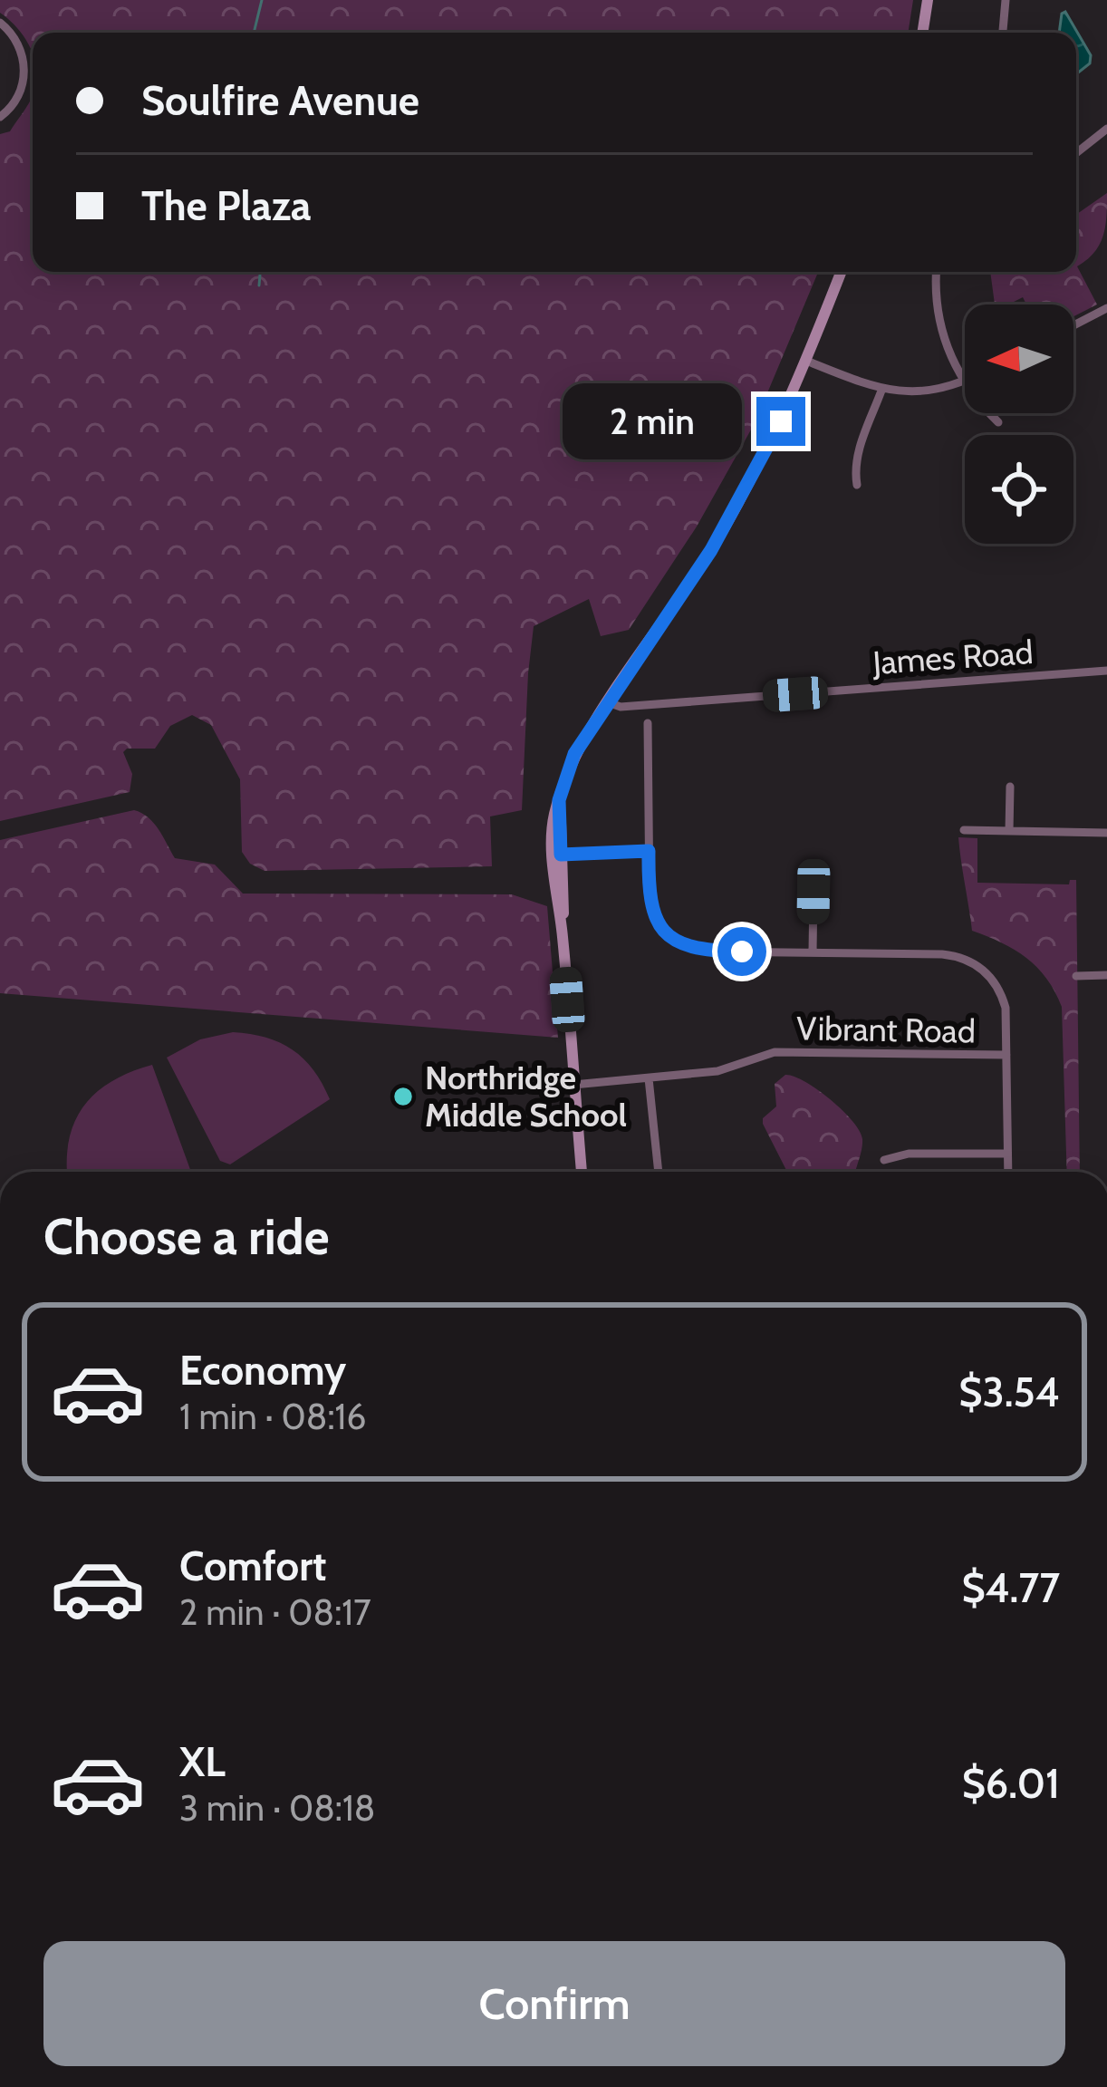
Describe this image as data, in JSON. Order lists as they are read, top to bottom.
{
  "streets": {
    "street": ["James Road", "Vibrant Road"]
  },
  "places": ["Northridge Middle School"],
  "north": "left",
  "page": {
    "banner": ["Soulfire Avenue", "The Plaza"],
    "bubble": "2 min",
    "heading": "Choose a ride",
    "list": [
      {
        "name": "Economy",
        "note": "1 min · 08:16",
        "value": "$3.54"
      },
      {
        "name": "Comfort",
        "note": "2 min · 08:17",
        "value": "$4.77"
      },
      {
        "name": "XL",
        "note": "3 min · 08:18",
        "value": "$6.01"
      }
    ],
    "buttons": "Confirm"
  }
}
